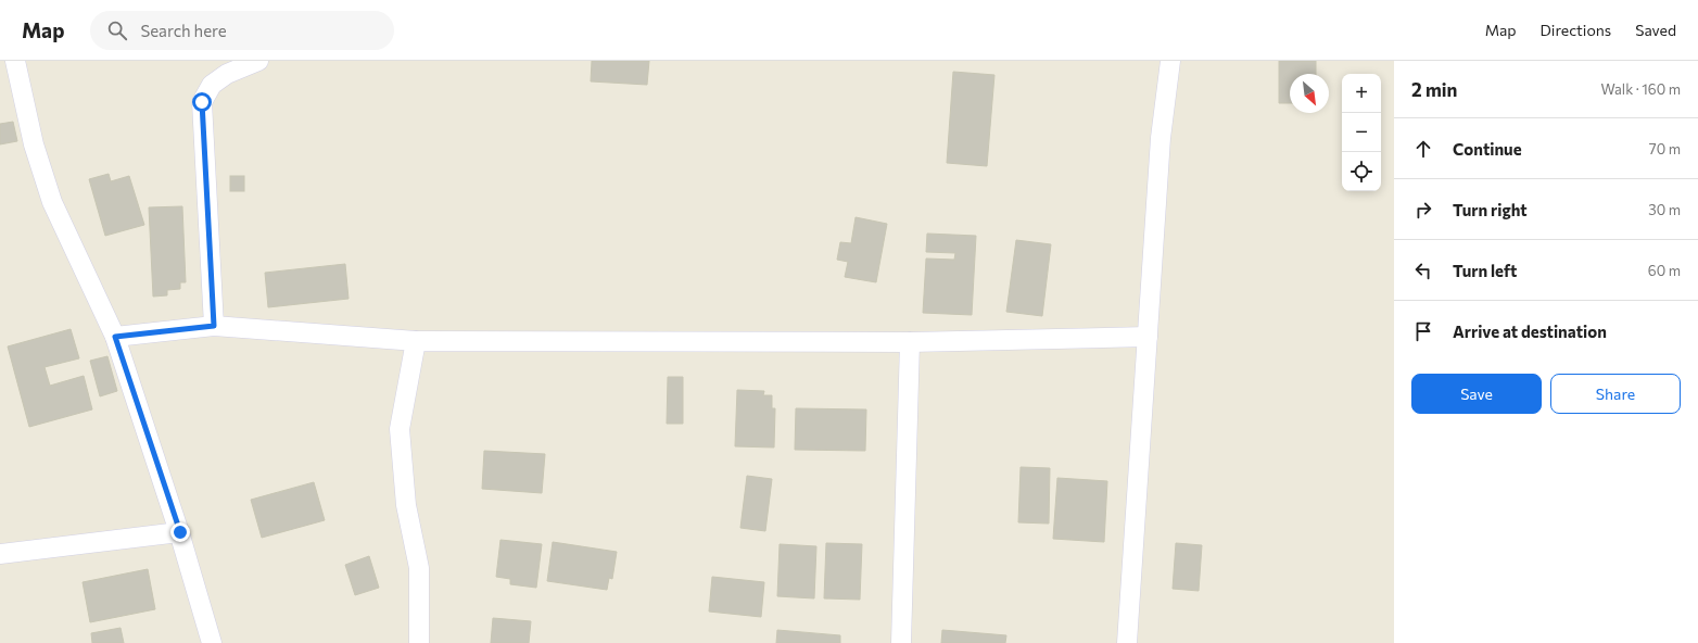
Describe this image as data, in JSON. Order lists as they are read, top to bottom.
{
  "north": "bottom right",
  "page": {
    "header": "Map",
    "search": "Search here",
    "nav": ["Map", "Directions", "Saved"],
    "heading": ["2 min", "Walk · 160 m"],
    "map_buttons": ["+", "−"],
    "list": [
      ["Continue", "70 m"],
      ["Turn right", "30 m"],
      ["Turn left", "60 m"],
      "Arrive at destination"
    ],
    "buttons": ["Save", "Share"]
  }
}
